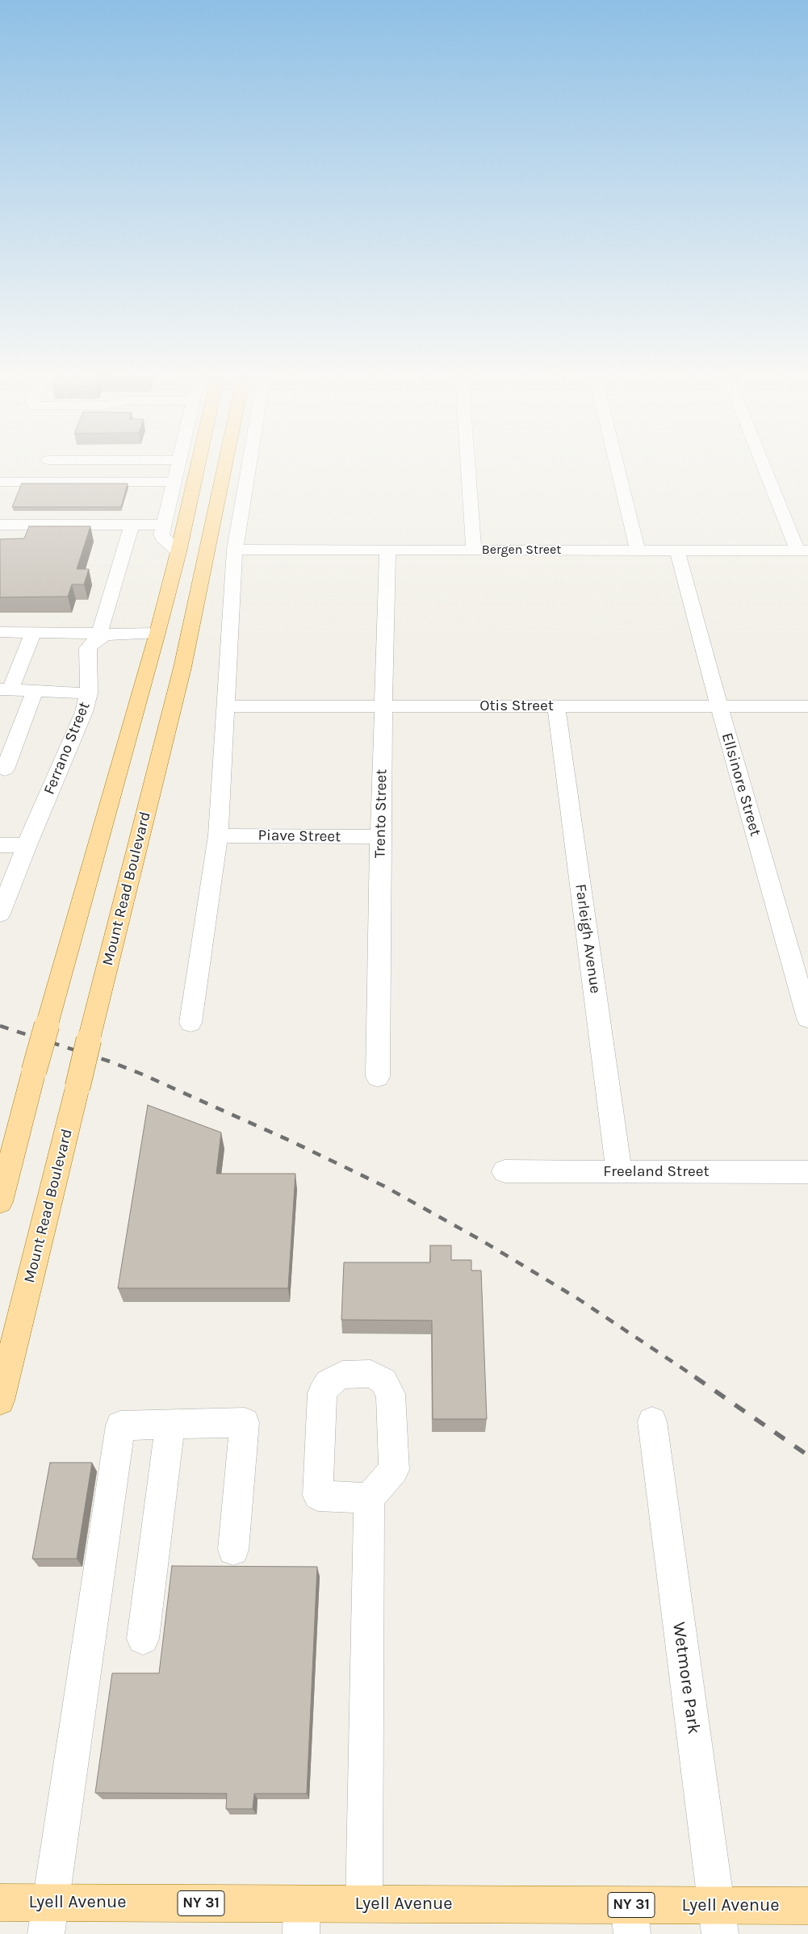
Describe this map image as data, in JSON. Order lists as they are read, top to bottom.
{
  "streets": {
    "main road": ["Mount Read Boulevard", "Lyell Avenue", "NY 31"],
    "street": [
      "Bergen Street",
      "Otis Street",
      "Ferrano Street",
      "Ellsinore Street",
      "Trento Street",
      "Piave Street",
      "Farleigh Avenue",
      "Freeland Street",
      "Wetmore Park"
    ]
  },
  "crossings": [
    ["Bergen Street", "Ellsinore Street"],
    ["Bergen Street", "Trento Street"],
    ["Otis Street", "Ellsinore Street"],
    ["Otis Street", "Trento Street"],
    ["Otis Street", "Farleigh Avenue"],
    ["Trento Street", "Piave Street"],
    ["Farleigh Avenue", "Freeland Street"],
    ["Wetmore Park", "Lyell Avenue"]
  ]
}
